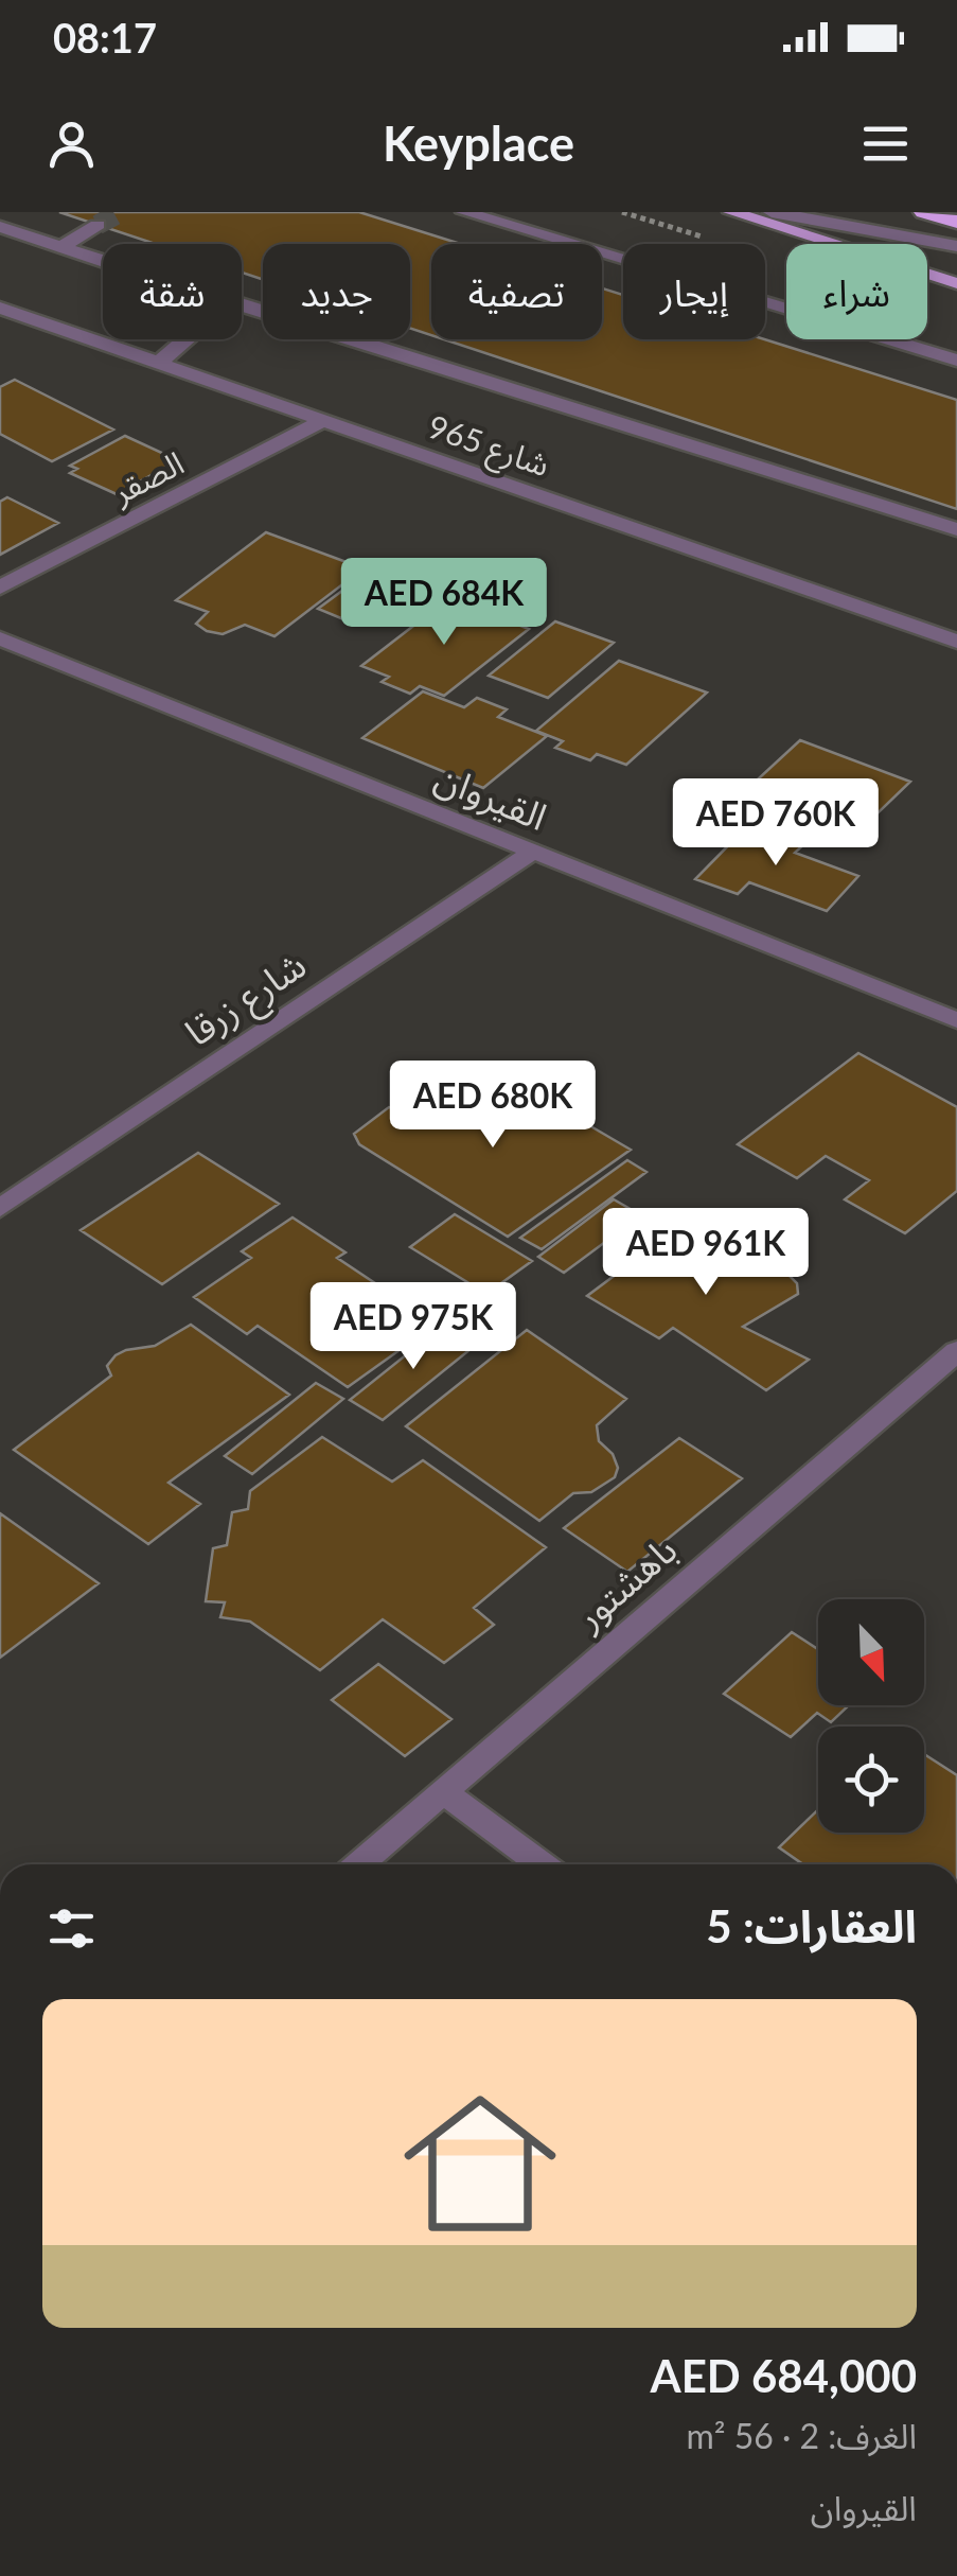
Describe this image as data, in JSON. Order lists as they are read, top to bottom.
{
  "streets": {
    "street": [
      "شارع 965",
      "الصقر",
      "القيروان",
      "شارع زرقا",
      "باهشتور"
    ]
  },
  "crossings": [
    ["شارع 965", "الصقر"],
    ["القيروان", "شارع زرقا"]
  ],
  "north": "bottom right",
  "page": {
    "status": "08:17",
    "header": "Keyplace",
    "chip": [
      "شراء",
      "إيجار",
      "تصفية",
      "جديد",
      "شقة"
    ],
    "price": [
      "AED 684K",
      "AED 760K",
      "AED 680K",
      "AED 961K",
      "AED 975K"
    ],
    "heading": "العقارات: 5",
    "list": [
      {
        "name": "AED 684,000",
        "note": "الغرف: 2 · 56 m² · القيروان"
      }
    ]
  }
}
